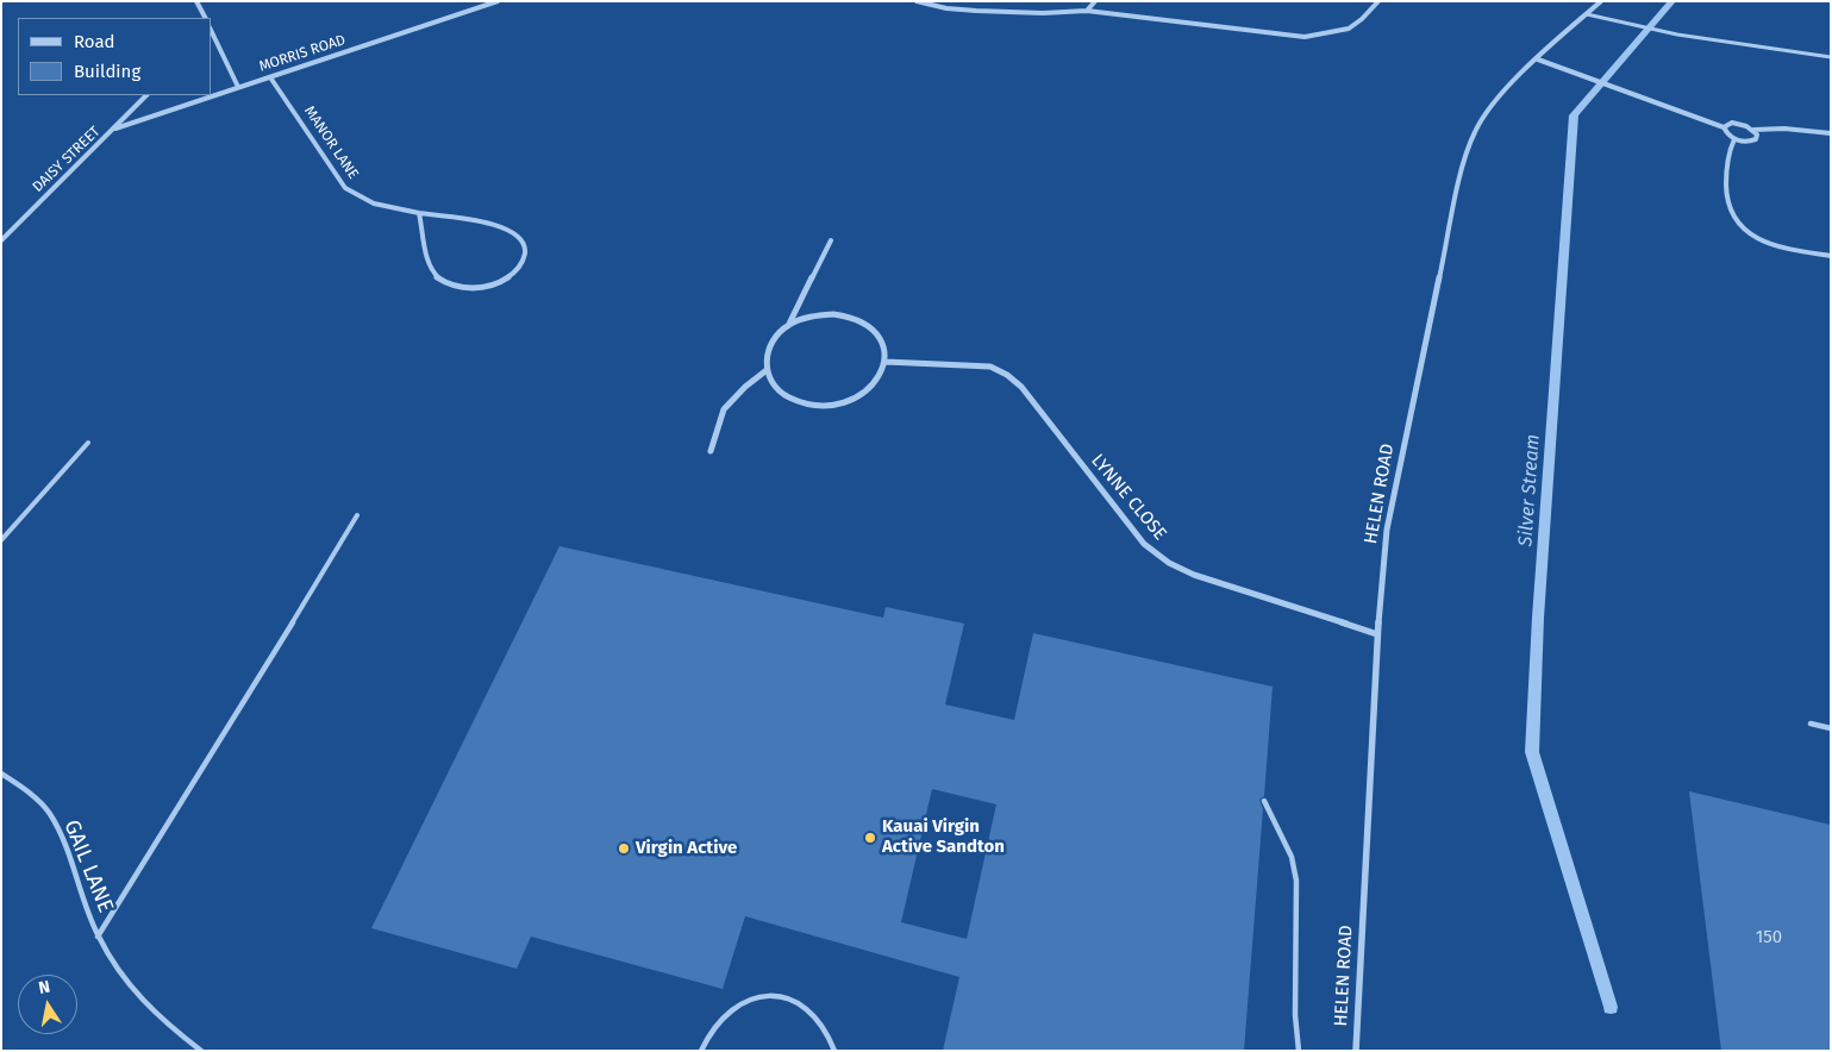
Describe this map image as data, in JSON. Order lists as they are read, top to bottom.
{
  "streets": {
    "street": [
      "MORRIS ROAD",
      "MANOR LANE",
      "DAISY STREET",
      "HELEN ROAD",
      "LYNNE CLOSE"
    ],
    "lane": ["GAIL LANE"]
  },
  "crossings": [
    ["MORRIS ROAD", "MANOR LANE"],
    ["MORRIS ROAD", "DAISY STREET"],
    ["HELEN ROAD", "LYNNE CLOSE"]
  ],
  "water": ["Silver Stream"],
  "places": ["Kauai Virgin Active Sandton", "Virgin Active"],
  "house_numbers": ["150"],
  "legend": ["Road", "Building"],
  "north": "top"
}
